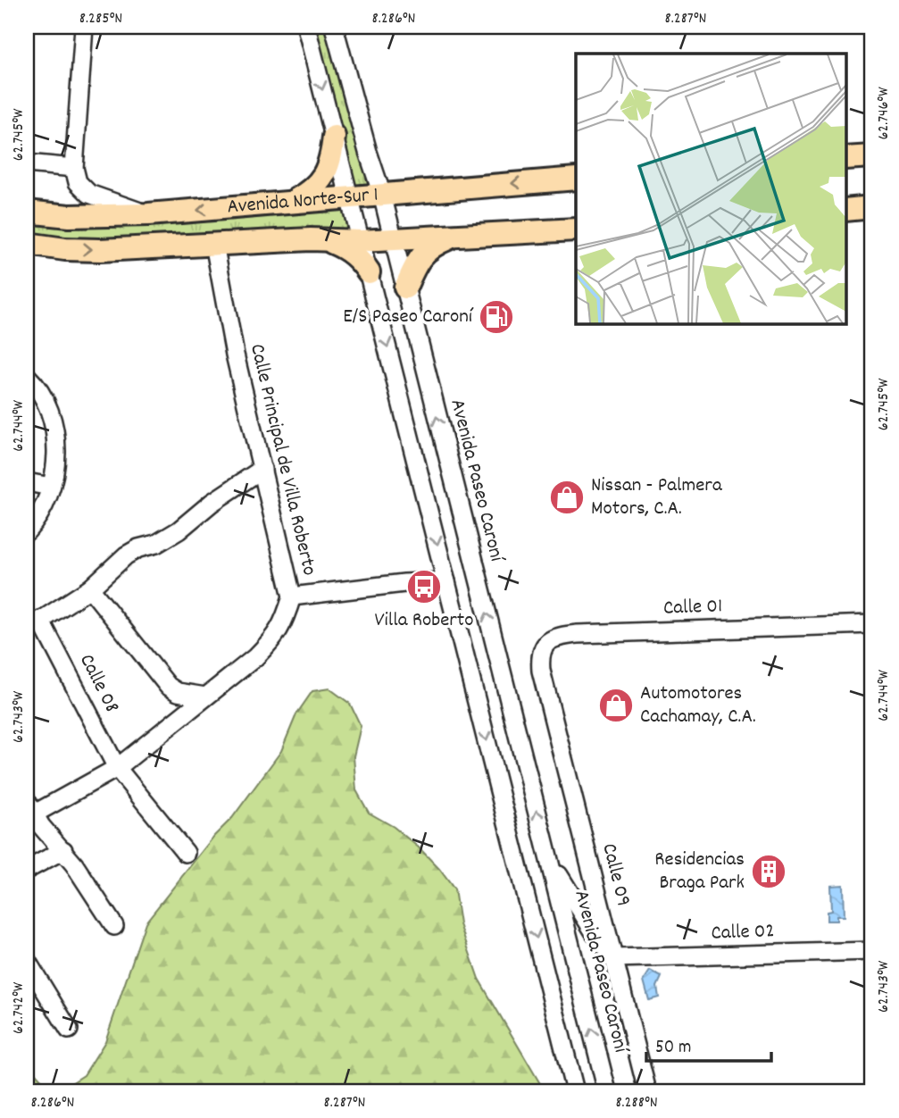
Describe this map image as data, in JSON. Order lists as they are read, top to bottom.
{
  "streets": {
    "main road": ["Avenida Norte-Sur 1"],
    "street": [
      "Calle Principal de Villa Roberto",
      "Avenida Paseo Caroní",
      "Calle 01",
      "Calle 08",
      "Calle 09",
      "Calle 02"
    ]
  },
  "crossings": [
    ["Avenida Norte-Sur 1", "Calle Principal de Villa Roberto"],
    ["Avenida Norte-Sur 1", "Avenida Paseo Caroní"],
    ["Calle Principal de Villa Roberto", "Calle 08"],
    ["Calle 01", "Calle 09"],
    ["Calle 09", "Calle 02"]
  ],
  "places": {
    "fuel station": ["E/S Paseo Caroní"],
    "shop": ["Nissan - Palmera Motors, C.A.", "Automotores Cachamay, C.A."],
    "bus stop": ["Villa Roberto"],
    "building": ["Residencias Braga Park"]
  },
  "scale_bar": "50 m",
  "coordinates": [
    "8.285°N",
    "8.286°N",
    "8.287°N",
    "62.746°W",
    "62.745°W",
    "62.744°W",
    "62.743°W",
    "62.742°W",
    "8.288°N"
  ]
}
